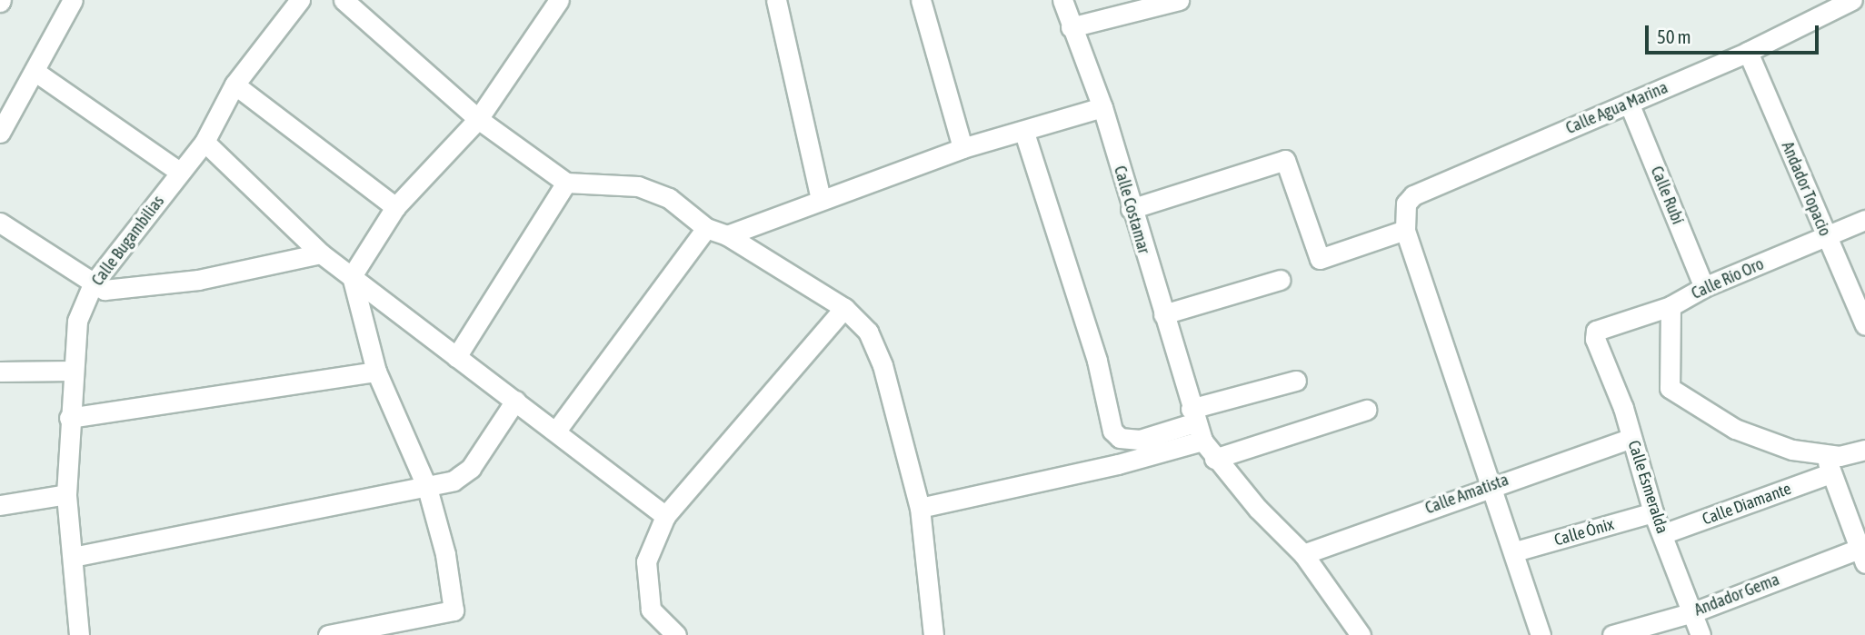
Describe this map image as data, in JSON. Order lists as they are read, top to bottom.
{
  "streets": {
    "street": [
      "Calle Agua Marina",
      "Andador Topacio",
      "Calle Rubí",
      "Calle Costamar",
      "Calle Bugambilias",
      "Calle Río Oro",
      "Calle Esmeralda",
      "Calle Amatista",
      "Calle Diamante",
      "Calle Ónix",
      "Andador Gema"
    ]
  },
  "crossings": [
    ["Calle Agua Marina", "Andador Topacio"],
    ["Calle Agua Marina", "Calle Rubí"],
    ["Calle Agua Marina", "Calle Amatista"],
    ["Calle Agua Marina", "Calle Ónix"],
    ["Andador Topacio", "Calle Río Oro"],
    ["Calle Rubí", "Calle Río Oro"],
    ["Calle Costamar", "Calle Amatista"],
    ["Calle Río Oro", "Calle Esmeralda"],
    ["Calle Esmeralda", "Calle Amatista"],
    ["Calle Esmeralda", "Calle Diamante"],
    ["Calle Esmeralda", "Calle Ónix"],
    ["Calle Esmeralda", "Andador Gema"]
  ],
  "scale_bar": "50 m"
}
